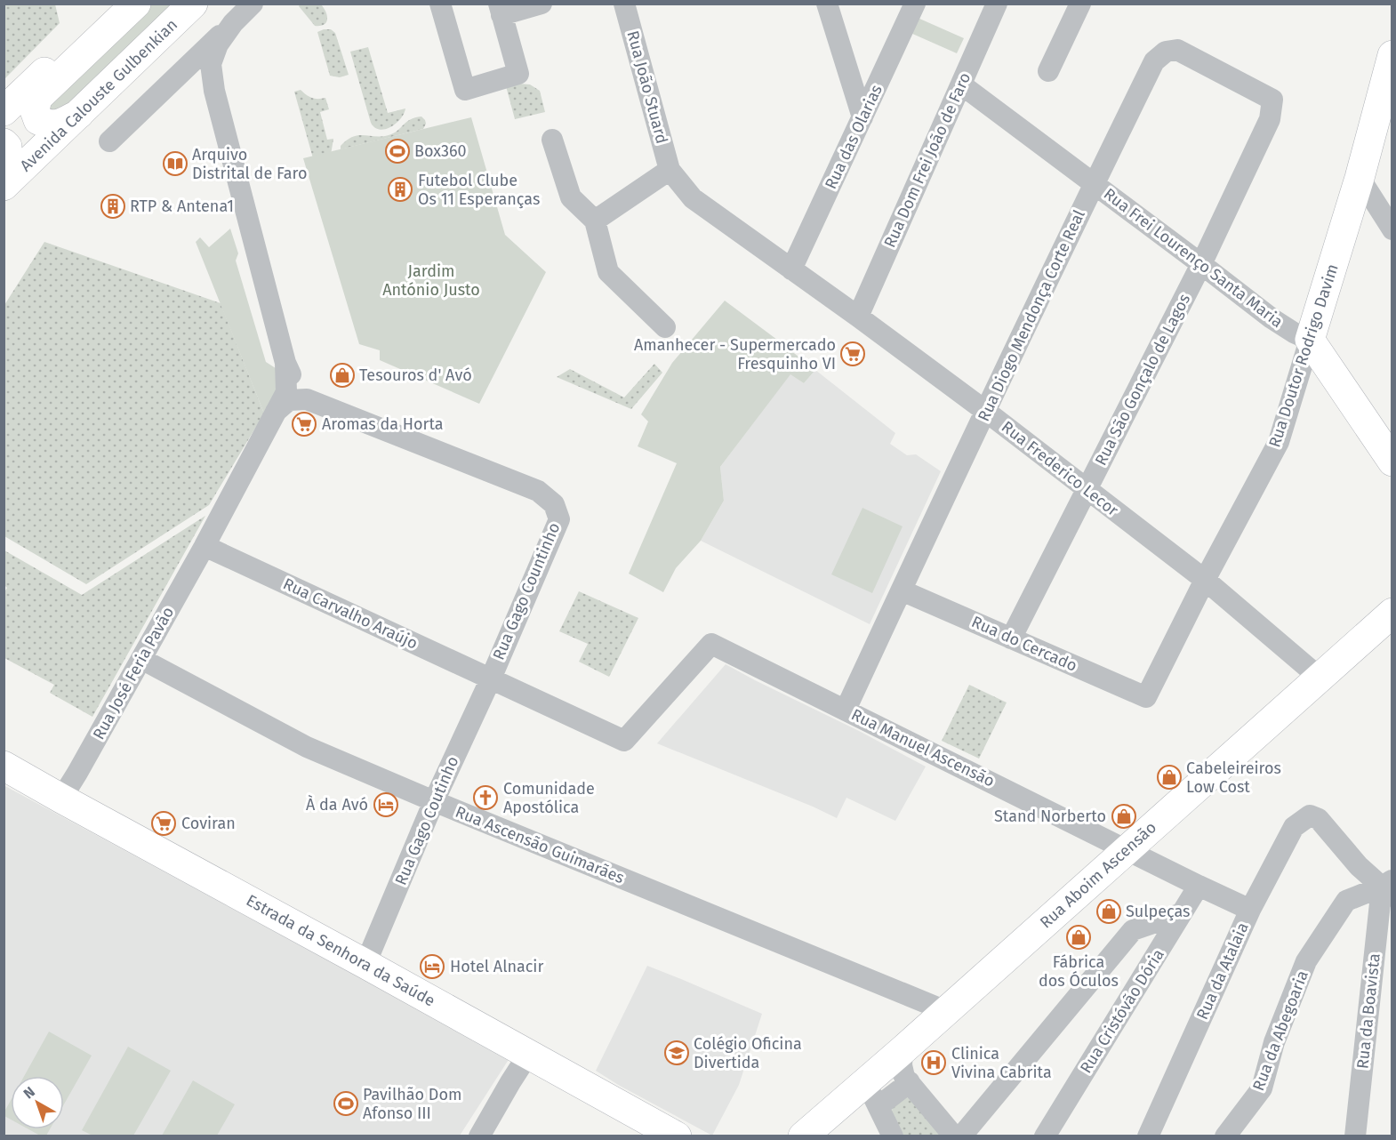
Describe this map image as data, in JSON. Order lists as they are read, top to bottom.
{
  "streets": {
    "main road": [
      "Avenida Calouste Gulbenkian",
      "Rua Frei Lourenço Santa Maria",
      "Rua Doutor Rodrigo Davim",
      "Rua Aboim Ascensão",
      "Estrada da Senhora da Saúde"
    ],
    "street": [
      "Rua João Stuard",
      "Rua das Olarias",
      "Rua Dom Frei João de Faro",
      "Rua Diogo Mendonça Corte Real",
      "Rua São Gonçalo de Lagos",
      "Rua Frederico Lecor",
      "Rua Gago Countinho",
      "Rua Carvalho Araújo",
      "Rua do Cercado",
      "Rua José Feria Pavão",
      "Rua Manuel Ascensão",
      "Rua Gago Coutinho",
      "Rua Ascensão Guimarães",
      "Rua da Atalaia",
      "Rua Cristóvão Dória",
      "Rua da Boavista",
      "Rua da Abegoaria"
    ]
  },
  "crossings": [
    ["Rua João Stuard", "Rua Frederico Lecor"],
    ["Rua das Olarias", "Rua Frederico Lecor"],
    ["Rua Dom Frei João de Faro", "Rua Frei Lourenço Santa Maria"],
    ["Rua Dom Frei João de Faro", "Rua Frederico Lecor"],
    ["Rua Frei Lourenço Santa Maria", "Rua Diogo Mendonça Corte Real"],
    ["Rua Frei Lourenço Santa Maria", "Rua Doutor Rodrigo Davim"],
    ["Rua Frei Lourenço Santa Maria", "Rua São Gonçalo de Lagos"],
    ["Rua Diogo Mendonça Corte Real", "Rua São Gonçalo de Lagos"],
    ["Rua Diogo Mendonça Corte Real", "Rua Frederico Lecor"],
    ["Rua Diogo Mendonça Corte Real", "Rua do Cercado"],
    ["Rua Diogo Mendonça Corte Real", "Rua Manuel Ascensão"],
    ["Rua Doutor Rodrigo Davim", "Rua Frederico Lecor"],
    ["Rua Doutor Rodrigo Davim", "Rua do Cercado"],
    ["Rua São Gonçalo de Lagos", "Rua Frederico Lecor"],
    ["Rua São Gonçalo de Lagos", "Rua do Cercado"],
    ["Rua Frederico Lecor", "Rua Aboim Ascensão"],
    ["Rua Gago Countinho", "Rua Carvalho Araújo"],
    ["Rua Gago Countinho", "Rua Gago Coutinho"],
    ["Rua Carvalho Araújo", "Rua José Feria Pavão"],
    ["Rua Carvalho Araújo", "Rua Manuel Ascensão"],
    ["Rua Carvalho Araújo", "Rua Gago Coutinho"],
    ["Rua José Feria Pavão", "Rua Ascensão Guimarães"],
    ["Rua José Feria Pavão", "Estrada da Senhora da Saúde"],
    ["Rua Manuel Ascensão", "Rua Aboim Ascensão"],
    ["Rua Manuel Ascensão", "Rua da Atalaia"],
    ["Rua Manuel Ascensão", "Rua Cristóvão Dória"],
    ["Rua Gago Coutinho", "Rua Ascensão Guimarães"],
    ["Rua Gago Coutinho", "Estrada da Senhora da Saúde"],
    ["Rua Ascensão Guimarães", "Rua Aboim Ascensão"],
    ["Rua da Atalaia", "Rua da Boavista"],
    ["Rua da Atalaia", "Rua da Abegoaria"],
    ["Rua da Boavista", "Rua da Abegoaria"]
  ],
  "parks": ["Jardim António Justo"],
  "places": {
    "sports": ["Box360", "Pavilhão Dom Afonso III"],
    "library": ["Arquivo Distrital de Faro"],
    "building": ["Futebol Clube Os 11 Esperanças", "RTP & Antena1"],
    "supermarket": ["Amanhecer - Supermercado Fresquinho VI", "Aromas da Horta", "Coviran"],
    "shop": [
      "Tesouros d' Avó",
      "Cabeleireiros Low Cost",
      "Stand Norberto",
      "Sulpeças",
      "Fábrica dos Óculos"
    ],
    "church": ["Comunidade Apostólica"],
    "hotel": ["À da Avó", "Hotel Alnacir"],
    "school or university": ["Colégio Oficina Divertida"],
    "hospital": ["Clinica Vivina Cabrita"]
  },
  "north": "top left"
}
